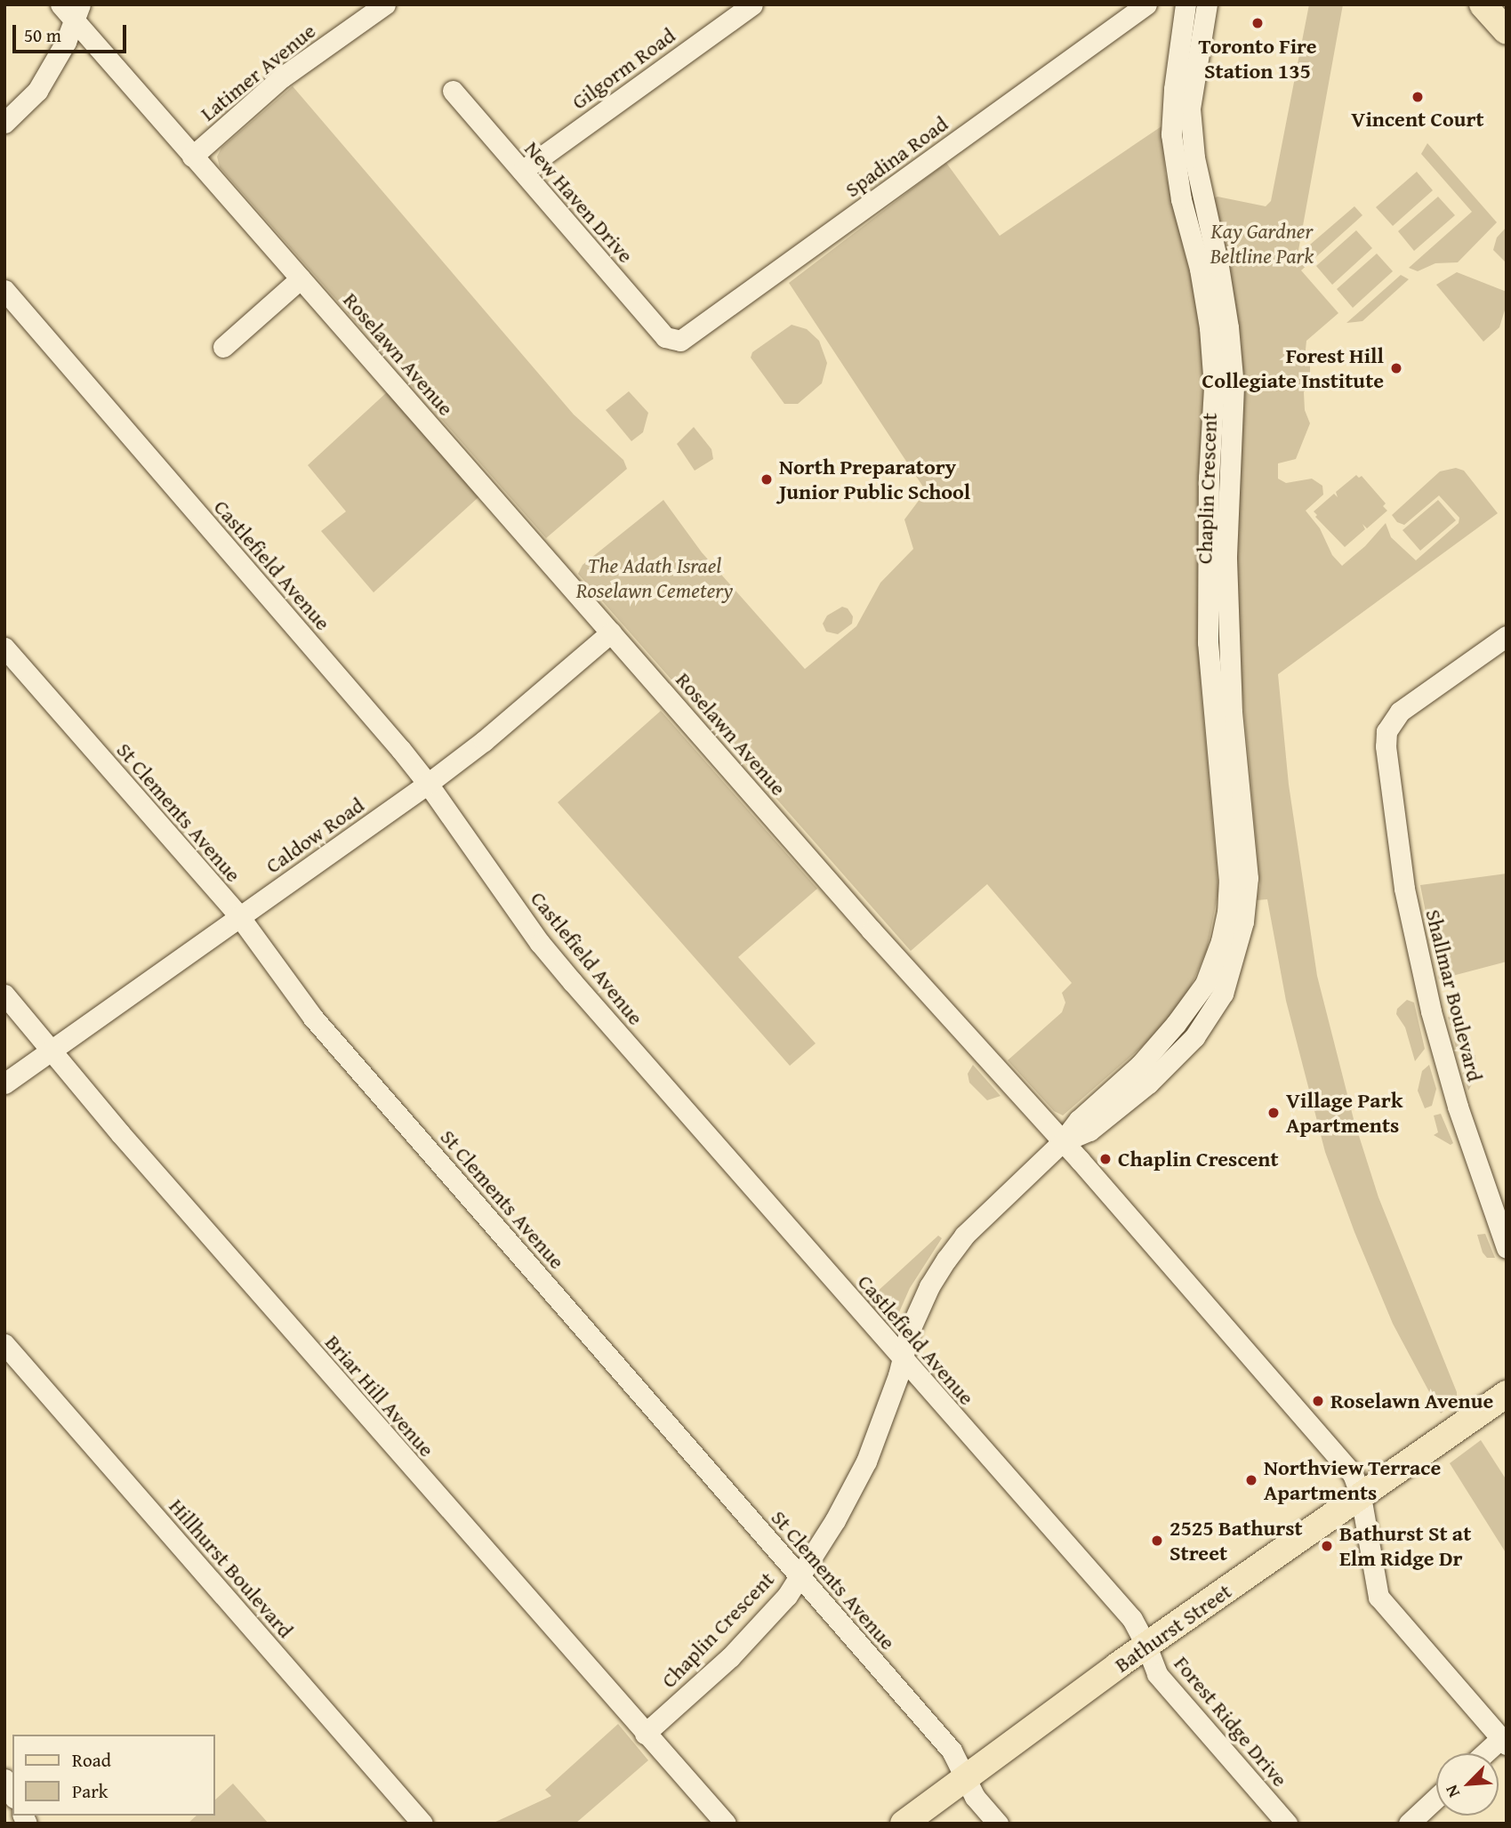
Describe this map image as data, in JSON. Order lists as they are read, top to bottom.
{
  "streets": {
    "main road": ["Bathurst Street"],
    "street": [
      "Gilgorm Road",
      "Latimer Avenue",
      "Spadina Road",
      "New Haven Drive",
      "Roselawn Avenue",
      "Chaplin Crescent",
      "Castlefield Avenue",
      "St Clements Avenue",
      "Caldow Road",
      "Shallmar Boulevard",
      "Briar Hill Avenue",
      "Hillhurst Boulevard",
      "Forest Ridge Drive"
    ]
  },
  "crossings": [
    ["Gilgorm Road", "New Haven Drive"],
    ["Latimer Avenue", "Roselawn Avenue"],
    ["Spadina Road", "New Haven Drive"],
    ["Roselawn Avenue", "Chaplin Crescent"],
    ["Roselawn Avenue", "Caldow Road"],
    ["Roselawn Avenue", "Bathurst Street"],
    ["Chaplin Crescent", "Castlefield Avenue"],
    ["Chaplin Crescent", "St Clements Avenue"],
    ["Chaplin Crescent", "Briar Hill Avenue"],
    ["Castlefield Avenue", "Caldow Road"],
    ["Castlefield Avenue", "Bathurst Street"],
    ["Castlefield Avenue", "Forest Ridge Drive"],
    ["St Clements Avenue", "Caldow Road"],
    ["St Clements Avenue", "Bathurst Street"],
    ["Caldow Road", "Briar Hill Avenue"],
    ["Bathurst Street", "Forest Ridge Drive"]
  ],
  "parks": ["Kay Gardner Beltline Park", "The Adath Israel Roselawn Cemetery"],
  "places": [
    "Toronto Fire Station 135",
    "Vincent Court",
    "Forest Hill Collegiate Institute",
    "North Preparatory Junior Public School",
    "Village Park Apartments",
    "Chaplin Crescent",
    "Roselawn Avenue",
    "Northview Terrace Apartments",
    "2525 Bathurst Street",
    "Bathurst St at Elm Ridge Dr"
  ],
  "legend": ["Road", "Park"],
  "scale_bar": "50 m",
  "north": "bottom left"
}
